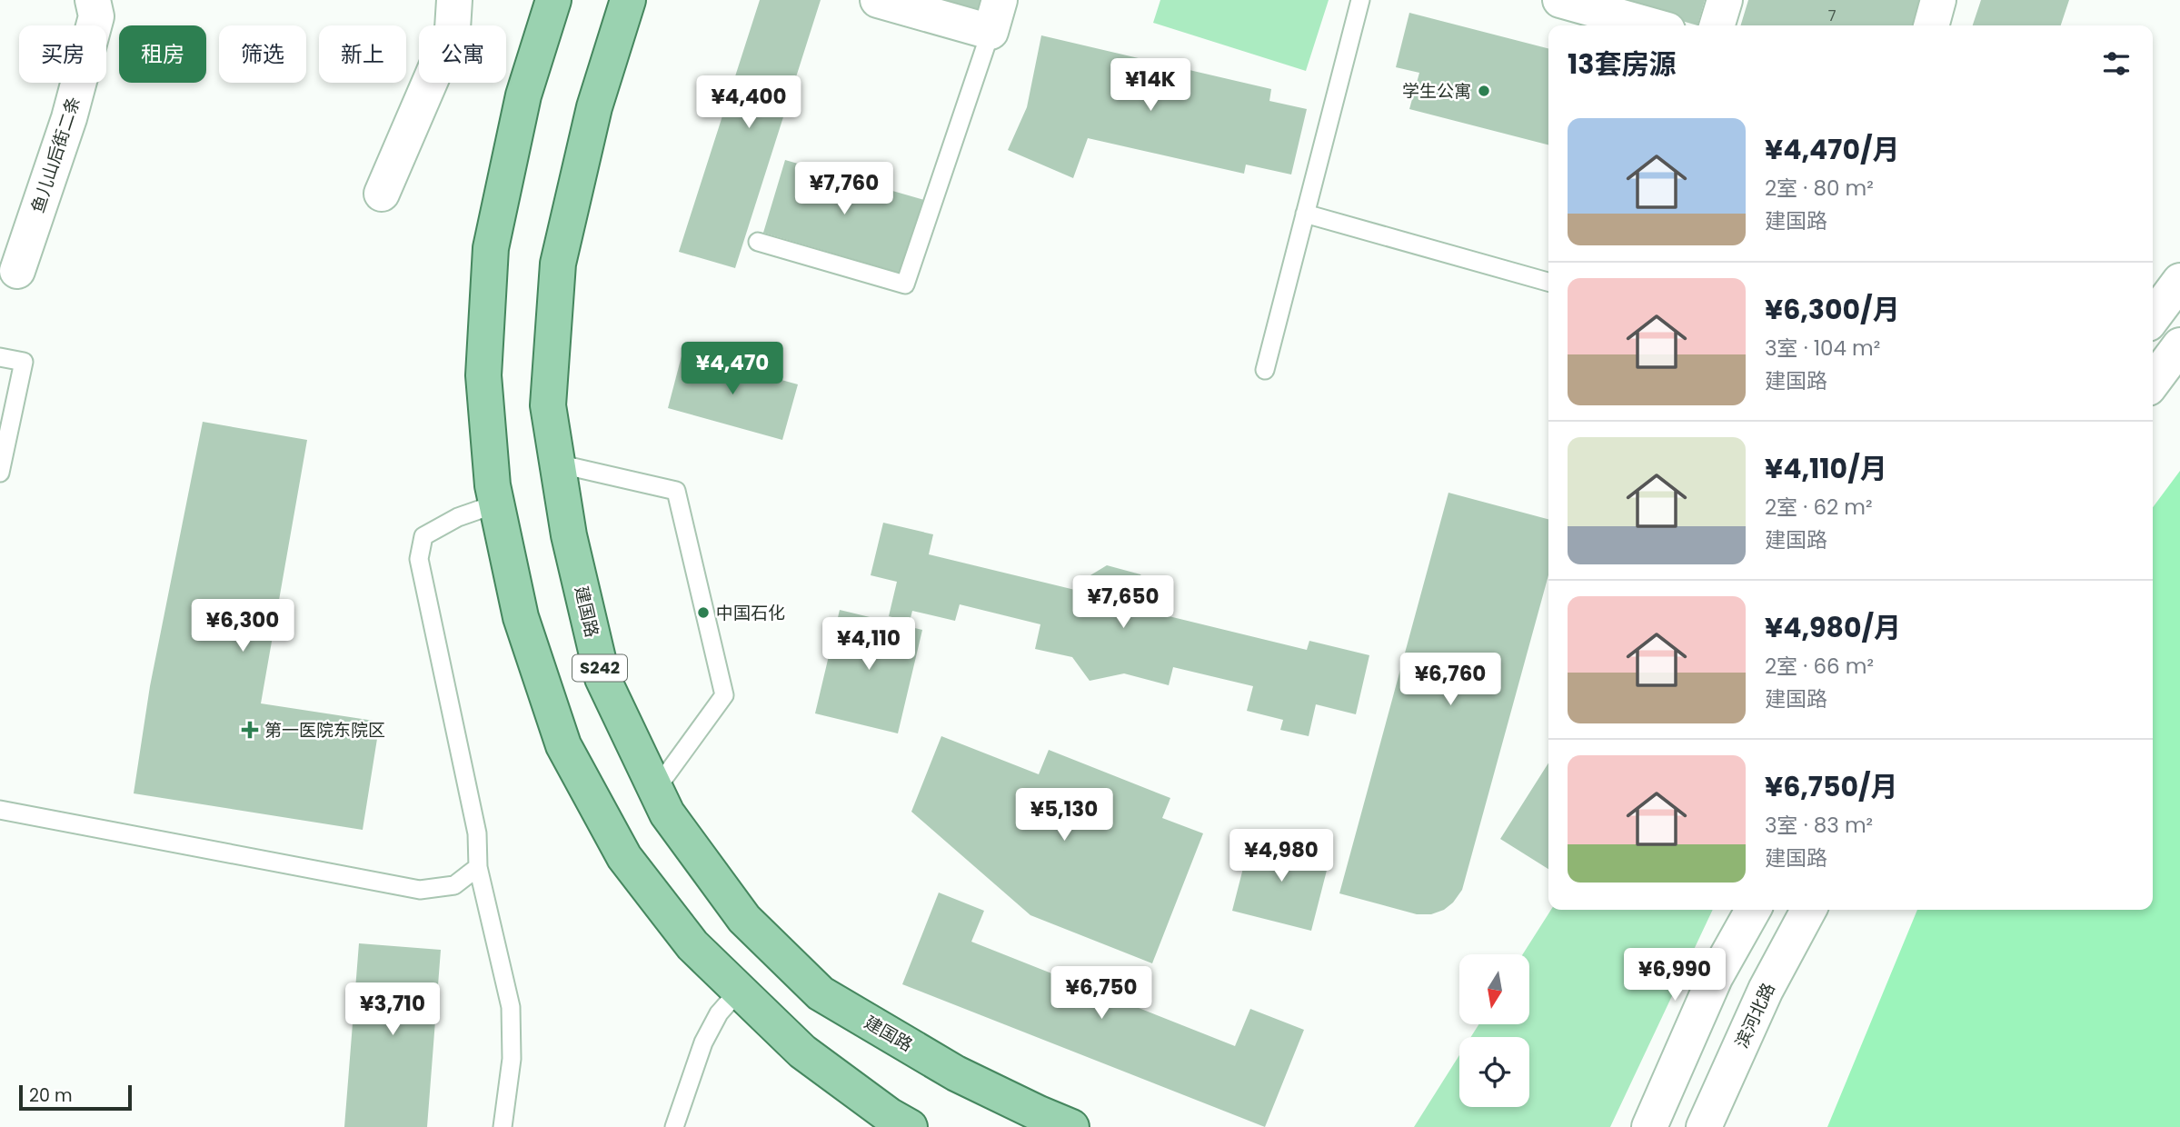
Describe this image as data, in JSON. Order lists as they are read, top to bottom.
{
  "streets": {
    "main road": ["建国路", "S242"],
    "street": ["鱼儿山后街二条", "滨河北路"]
  },
  "places": {
    "other": ["学生公寓", "中国石化"],
    "health": ["第一医院东院区"]
  },
  "house_numbers": ["7"],
  "scale_bar": "20 m",
  "north": "bottom",
  "page": {
    "chip": [
      "买房",
      "租房",
      "筛选",
      "新上",
      "公寓"
    ],
    "heading": "13套房源",
    "price": [
      "¥14K",
      "¥4,400",
      "¥7,760",
      "¥4,470",
      "¥7,650",
      "¥6,300",
      "¥4,110",
      "¥6,760",
      "¥5,130",
      "¥4,980",
      "¥6,990",
      "¥6,750",
      "¥3,710"
    ],
    "list": [
      {
        "name": "¥4,470/月",
        "note": "2室 · 80 m² · 建国路"
      },
      {
        "name": "¥6,300/月",
        "note": "3室 · 104 m² · 建国路"
      },
      {
        "name": "¥4,110/月",
        "note": "2室 · 62 m² · 建国路"
      },
      {
        "name": "¥4,980/月",
        "note": "2室 · 66 m² · 建国路"
      },
      {
        "name": "¥6,750/月",
        "note": "3室 · 83 m² · 建国路"
      }
    ],
    "scale": "20 m"
  }
}
